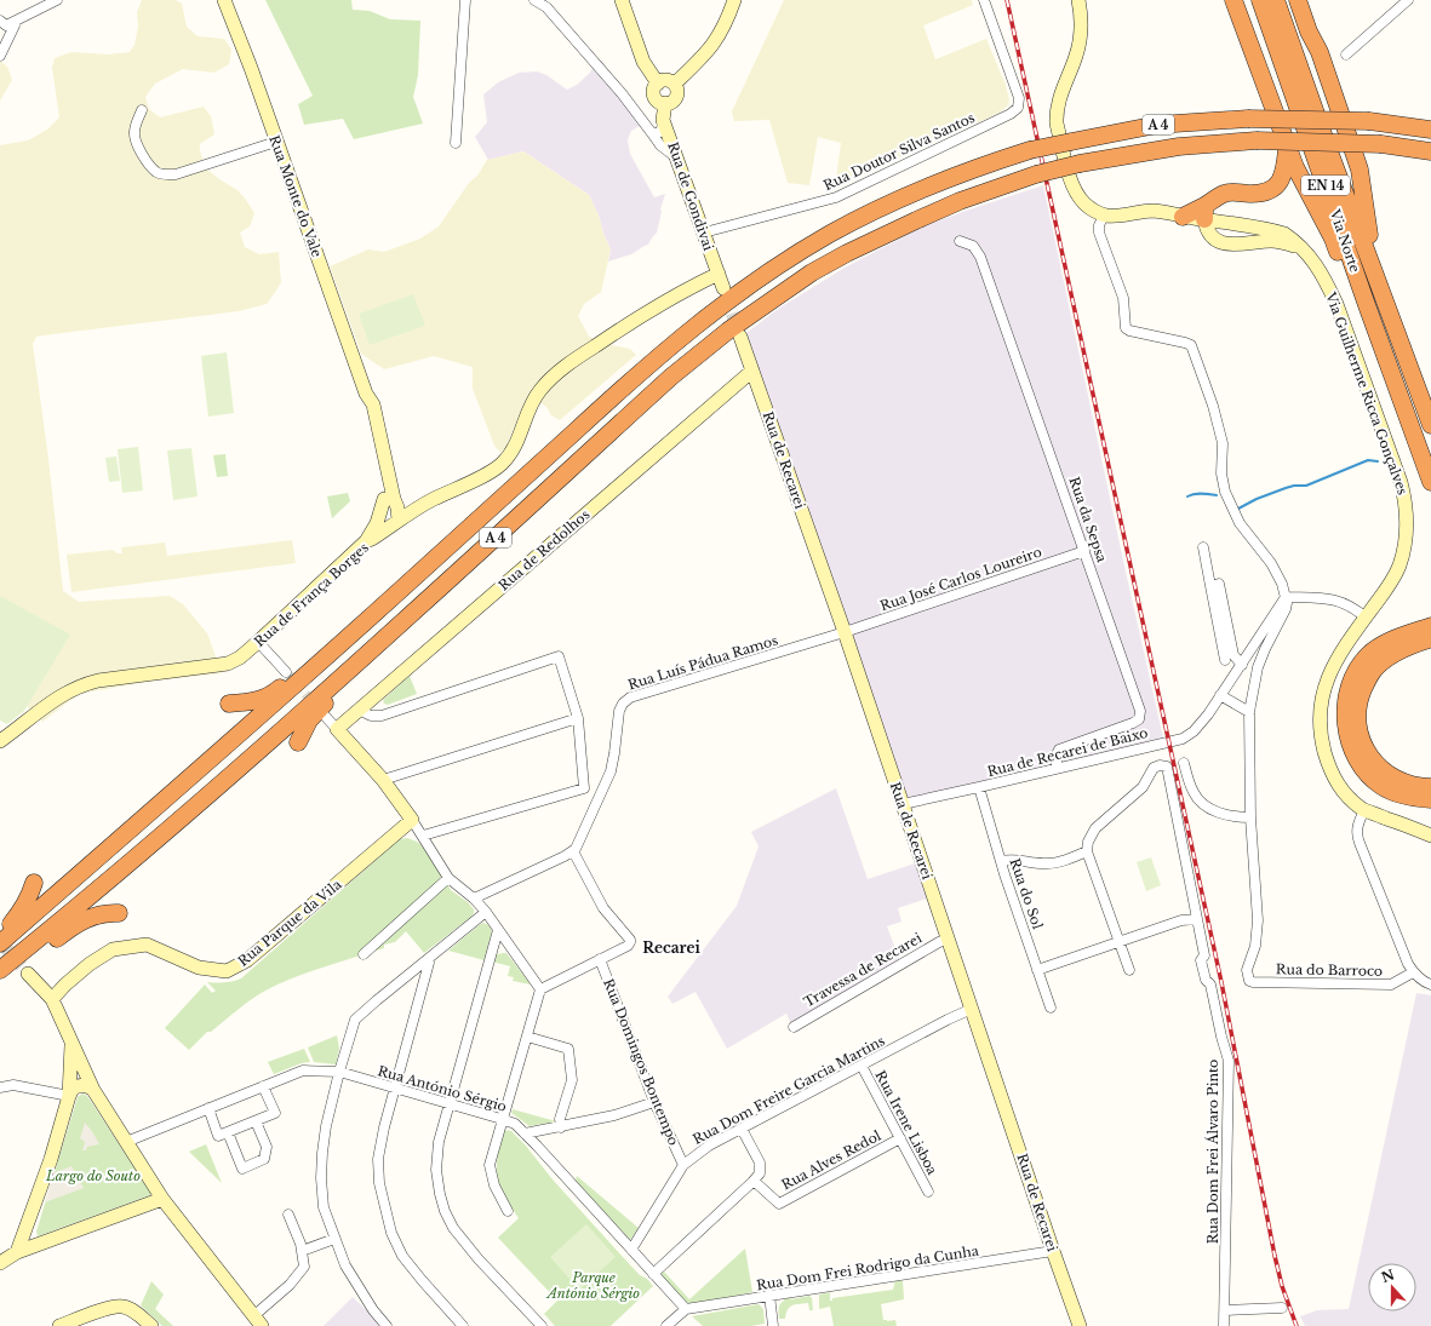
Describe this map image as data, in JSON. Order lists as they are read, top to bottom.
{
  "streets": {
    "highway": ["A 4", "EN 14", "Via Norte"],
    "street": [
      "Rua Doutor Silva Santos",
      "Rua Monte do Vale",
      "Rua de Gondivai",
      "Via Guilherme Ricca Gonçalves",
      "Rua de Recarei",
      "Rua da Sepsa",
      "Rua de Redolhos",
      "Rua José Carlos Loureiro",
      "Rua de França Borges",
      "Rua Luís Pádua Ramos",
      "Rua de Recarei de Baixo",
      "Rua do Sol",
      "Rua Parque da Vila",
      "Travessa de Recarei",
      "Rua do Barroco",
      "Rua Domingos Bontempo",
      "Rua António Sérgio",
      "Rua Dom Freire Garcia Martins",
      "Rua Irene Lisboa",
      "Rua Dom Frei Álvaro Pinto",
      "Rua Alves Redol",
      "Rua Dom Frei Rodrigo da Cunha"
    ]
  },
  "crossings": [
    ["Rua Doutor Silva Santos", "Rua de Gondivai"],
    ["Rua Monte do Vale", "Rua de França Borges"],
    ["Rua de Gondivai", "Rua de França Borges"],
    ["Rua de Recarei", "Rua de Redolhos"],
    ["Rua de Recarei", "Rua José Carlos Loureiro"],
    ["Rua de Recarei", "Rua Luís Pádua Ramos"],
    ["Rua de Recarei", "Rua de Recarei de Baixo"],
    ["Rua de Recarei", "Travessa de Recarei"],
    ["Rua de Recarei", "Rua Dom Freire Garcia Martins"],
    ["Rua de Recarei", "Rua Dom Frei Rodrigo da Cunha"],
    ["Rua da Sepsa", "Rua José Carlos Loureiro"],
    ["Rua da Sepsa", "Rua de Recarei de Baixo"],
    ["Rua José Carlos Loureiro", "Rua Luís Pádua Ramos"],
    ["Rua de Recarei de Baixo", "Rua do Sol"],
    ["Rua Domingos Bontempo", "Rua Dom Freire Garcia Martins"],
    ["Rua António Sérgio", "Rua Dom Freire Garcia Martins"],
    ["Rua António Sérgio", "Rua Dom Frei Rodrigo da Cunha"],
    ["Rua Dom Freire Garcia Martins", "Rua Irene Lisboa"],
    ["Rua Irene Lisboa", "Rua Alves Redol"]
  ],
  "districts": ["Recarei"],
  "parks": ["Largo do Souto", "Parque António Sérgio"],
  "north": "top"
}
